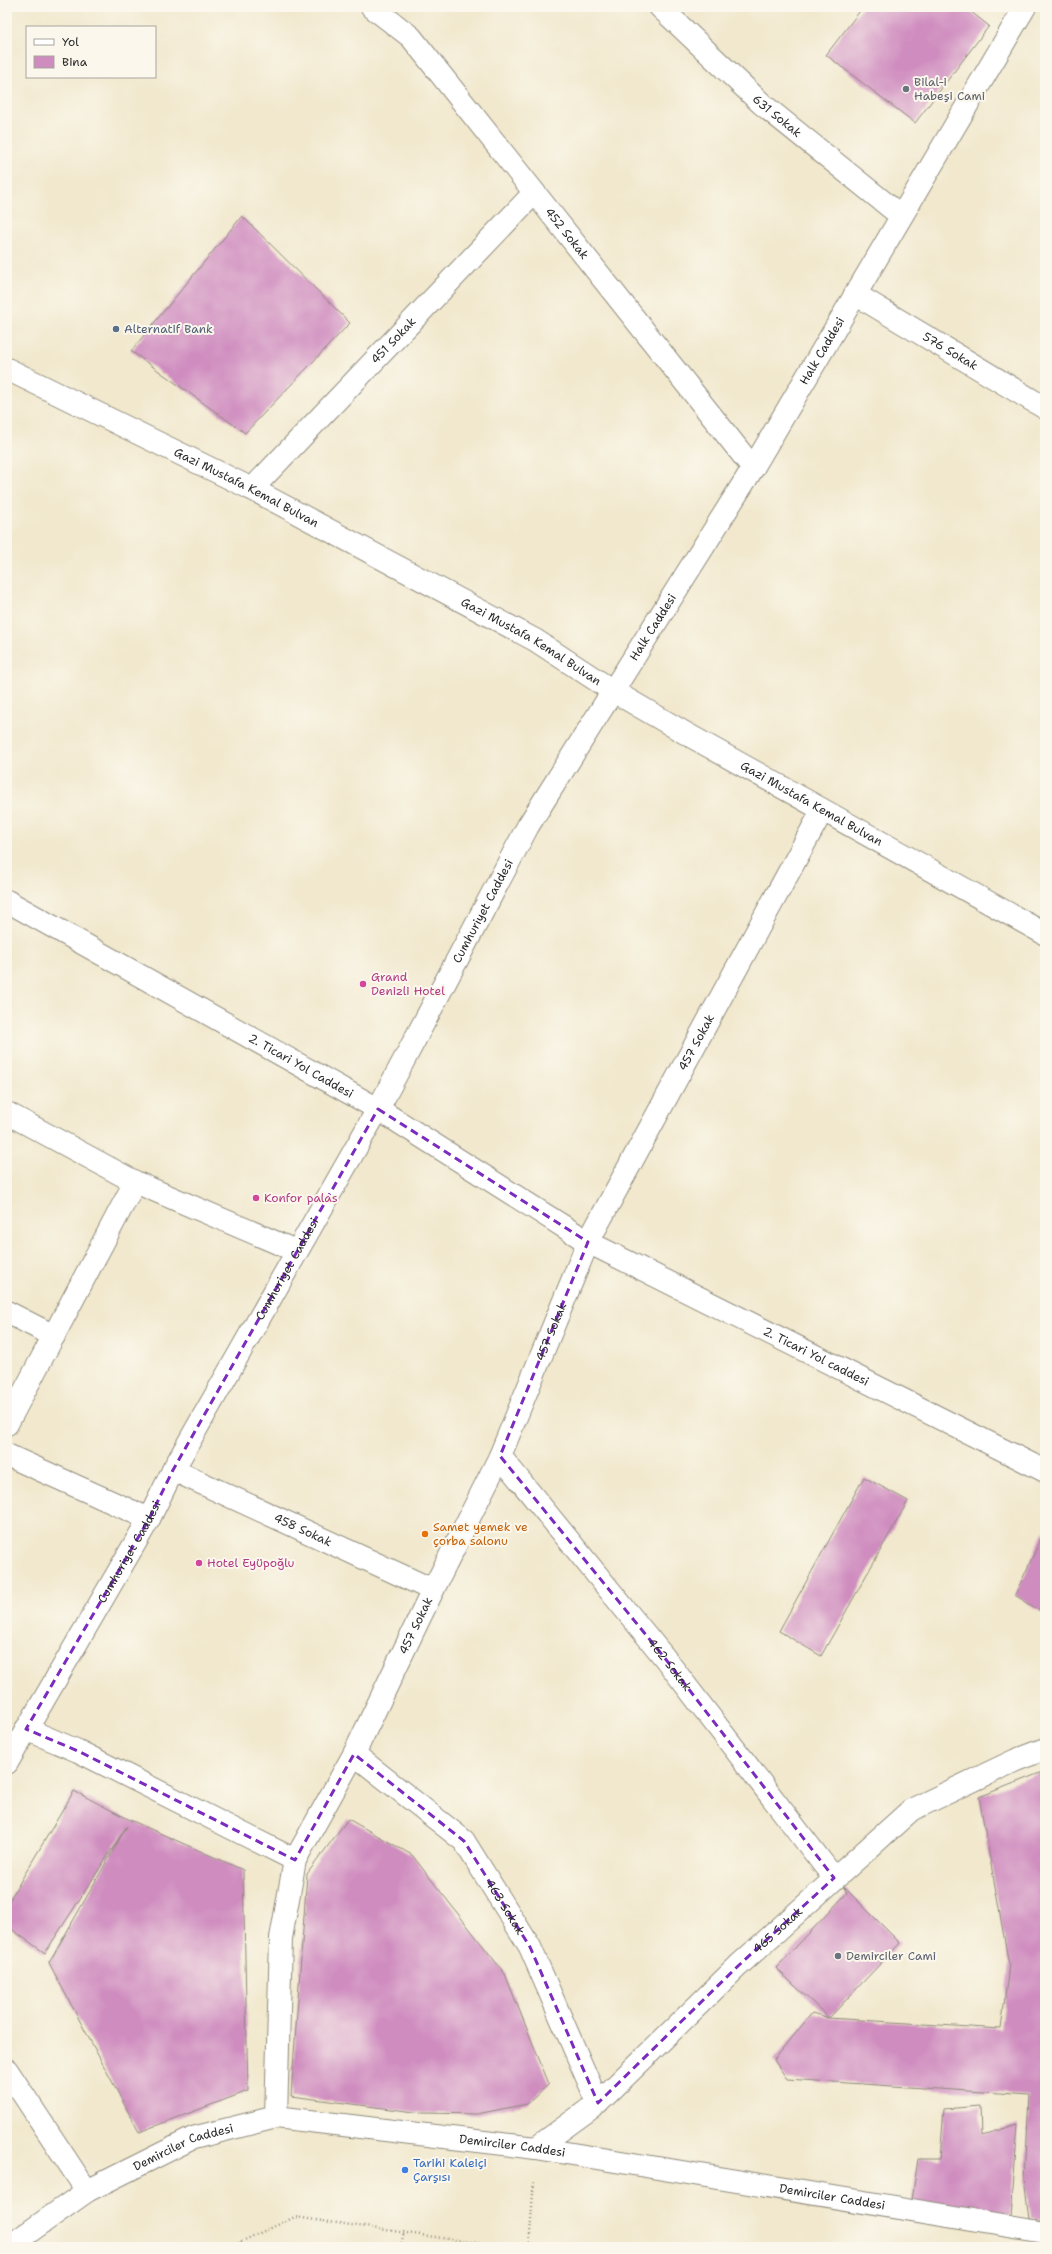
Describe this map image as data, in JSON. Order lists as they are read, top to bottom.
{
  "streets": {
    "street": [
      "631 Sokak",
      "452 Sokak",
      "451 Sokak",
      "Halk Caddesi",
      "576 Sokak",
      "Gazi Mustafa Kemal Bulvan",
      "Cumhuriyet Caddesi",
      "457 Sokak",
      "2. Ticari Yol Caddesi",
      "2. Ticari Yol caddesi",
      "458 Sokak",
      "462 Sokak",
      "463 Sokak",
      "465 Sokak",
      "Demirciler Caddesi"
    ]
  },
  "crossings": [
    ["631 Sokak", "Halk Caddesi"],
    ["452 Sokak", "451 Sokak"],
    ["452 Sokak", "Halk Caddesi"],
    ["451 Sokak", "Gazi Mustafa Kemal Bulvan"],
    ["Halk Caddesi", "576 Sokak"],
    ["Halk Caddesi", "Gazi Mustafa Kemal Bulvan"],
    ["Halk Caddesi", "Cumhuriyet Caddesi"],
    ["Gazi Mustafa Kemal Bulvan", "Cumhuriyet Caddesi"],
    ["Gazi Mustafa Kemal Bulvan", "457 Sokak"],
    ["Cumhuriyet Caddesi", "2. Ticari Yol Caddesi"],
    ["Cumhuriyet Caddesi", "458 Sokak"],
    ["457 Sokak", "2. Ticari Yol Caddesi"],
    ["457 Sokak", "2. Ticari Yol caddesi"],
    ["457 Sokak", "458 Sokak"],
    ["457 Sokak", "462 Sokak"],
    ["457 Sokak", "463 Sokak"],
    ["457 Sokak", "Demirciler Caddesi"],
    ["2. Ticari Yol Caddesi", "2. Ticari Yol caddesi"],
    ["462 Sokak", "465 Sokak"],
    ["463 Sokak", "465 Sokak"],
    ["465 Sokak", "Demirciler Caddesi"]
  ],
  "places": [
    "Bilal-i Habeşi Cami",
    "Alternatif Bank",
    "Grand Denizli Hotel",
    "Konfor palas",
    "Samet yemek ve çorba salonu",
    "Hotel Eyüpoğlu",
    "Demirciler Cami",
    "Tarihi Kaleiçi Çarşısı"
  ],
  "legend": ["Yol", "Bina"]
}
